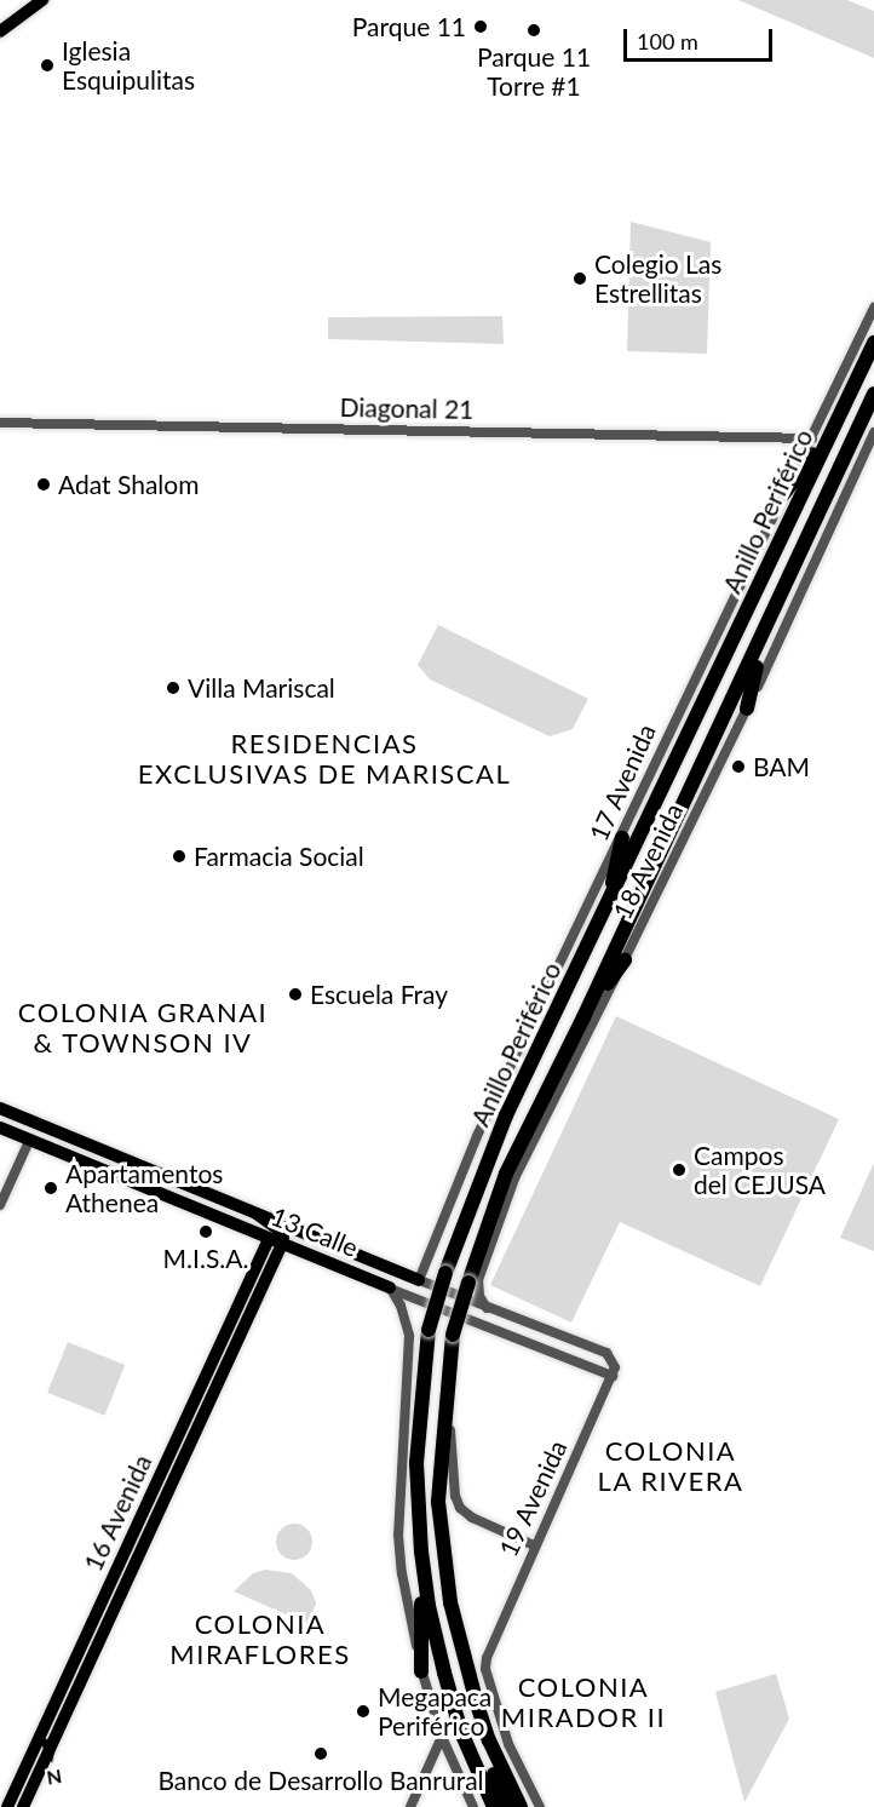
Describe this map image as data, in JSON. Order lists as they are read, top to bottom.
{
  "streets": {
    "highway": ["Anillo Periférico"],
    "main road": ["13 Calle", "16 Avenida"],
    "street": [
      "Diagonal 21",
      "17 Avenida",
      "18 Avenida",
      "19 Avenida"
    ]
  },
  "crossings": [
    ["Diagonal 21", "17 Avenida"],
    ["17 Avenida", "13 Calle"],
    ["18 Avenida", "13 Calle"],
    ["13 Calle", "19 Avenida"],
    ["13 Calle", "16 Avenida"]
  ],
  "districts": [
    "RESIDENCIAS EXCLUSIVAS DE MARISCAL",
    "COLONIA GRANAI & TOWNSON IV",
    "COLONIA LA RIVERA",
    "COLONIA MIRAFLORES",
    "COLONIA MIRADOR II"
  ],
  "places": [
    "Parque 11",
    "Parque 11 Torre #1",
    "Iglesia Esquipulitas",
    "Colegio Las Estrellitas",
    "Adat Shalom",
    "Villa Mariscal",
    "BAM",
    "Farmacia Social",
    "Escuela Fray",
    "Campos del CEJUSA",
    "Apartamentos Athenea",
    "M.I.S.A.",
    "Megapaca Periférico",
    "Banco de Desarrollo Banrural"
  ],
  "scale_bar": "100 m",
  "north": "bottom"
}
